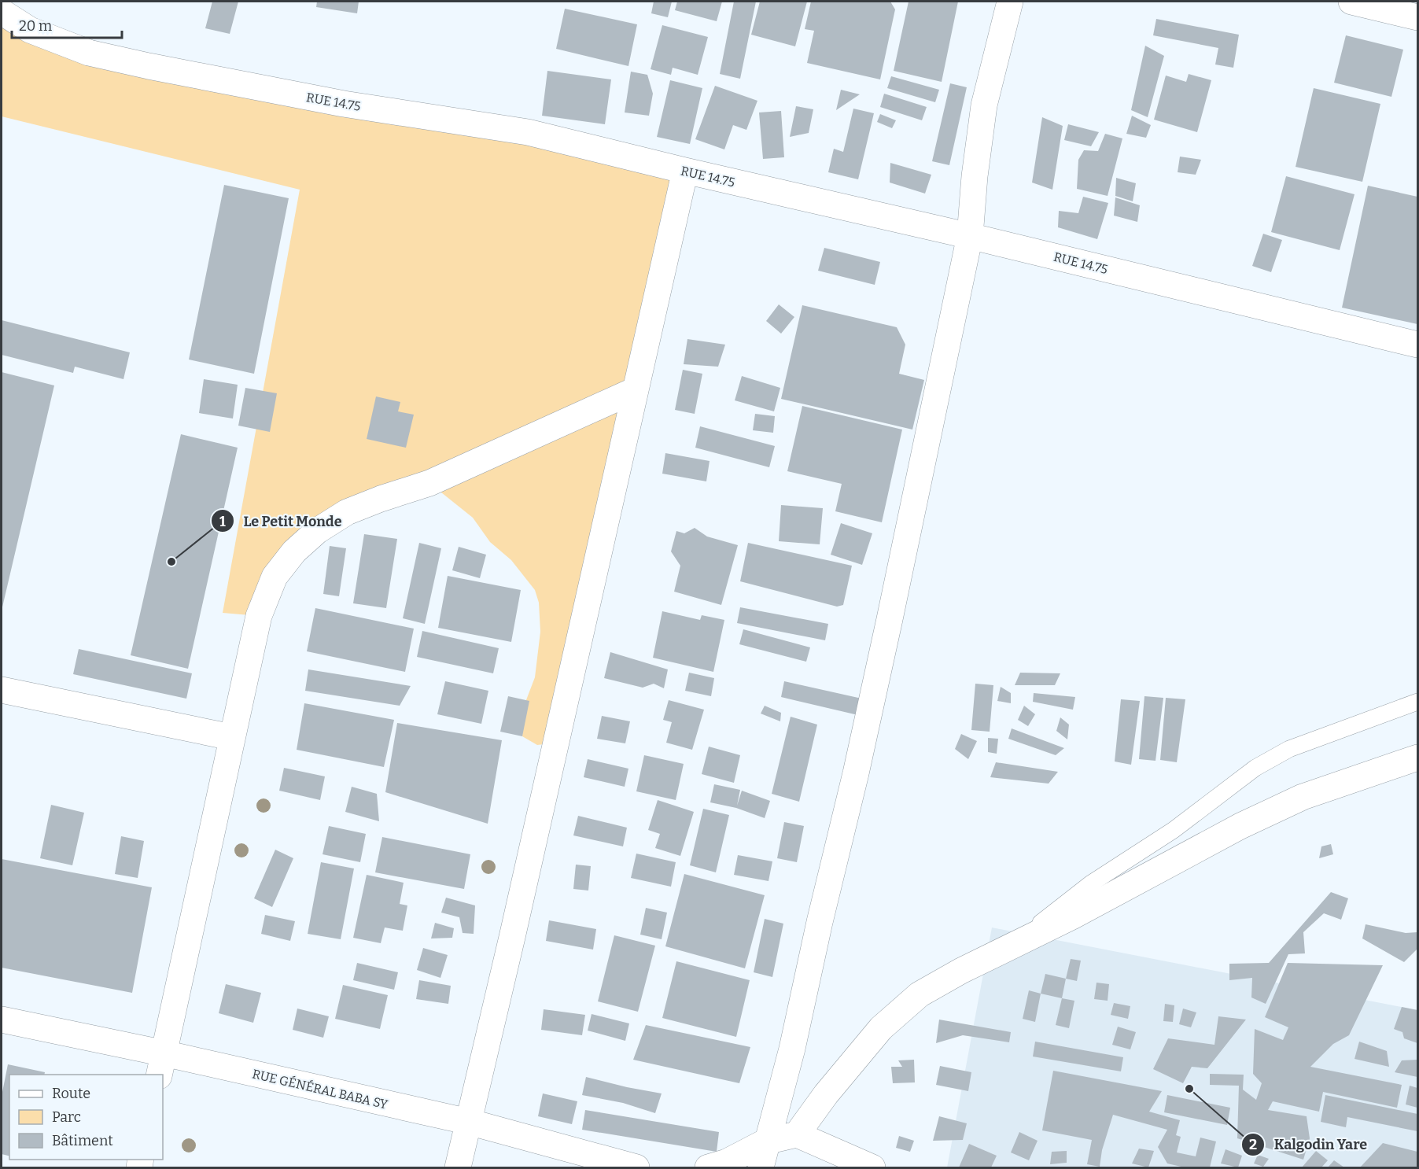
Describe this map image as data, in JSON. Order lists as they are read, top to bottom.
{
  "streets": {
    "street": ["RUE 14.75", "RUE GÉNÉRAL BABA SY"]
  },
  "places": ["Le Petit Monde", "Kalgodin Yare"],
  "legend": ["Route", "Parc", "Bâtiment"],
  "scale_bar": "20 m"
}
